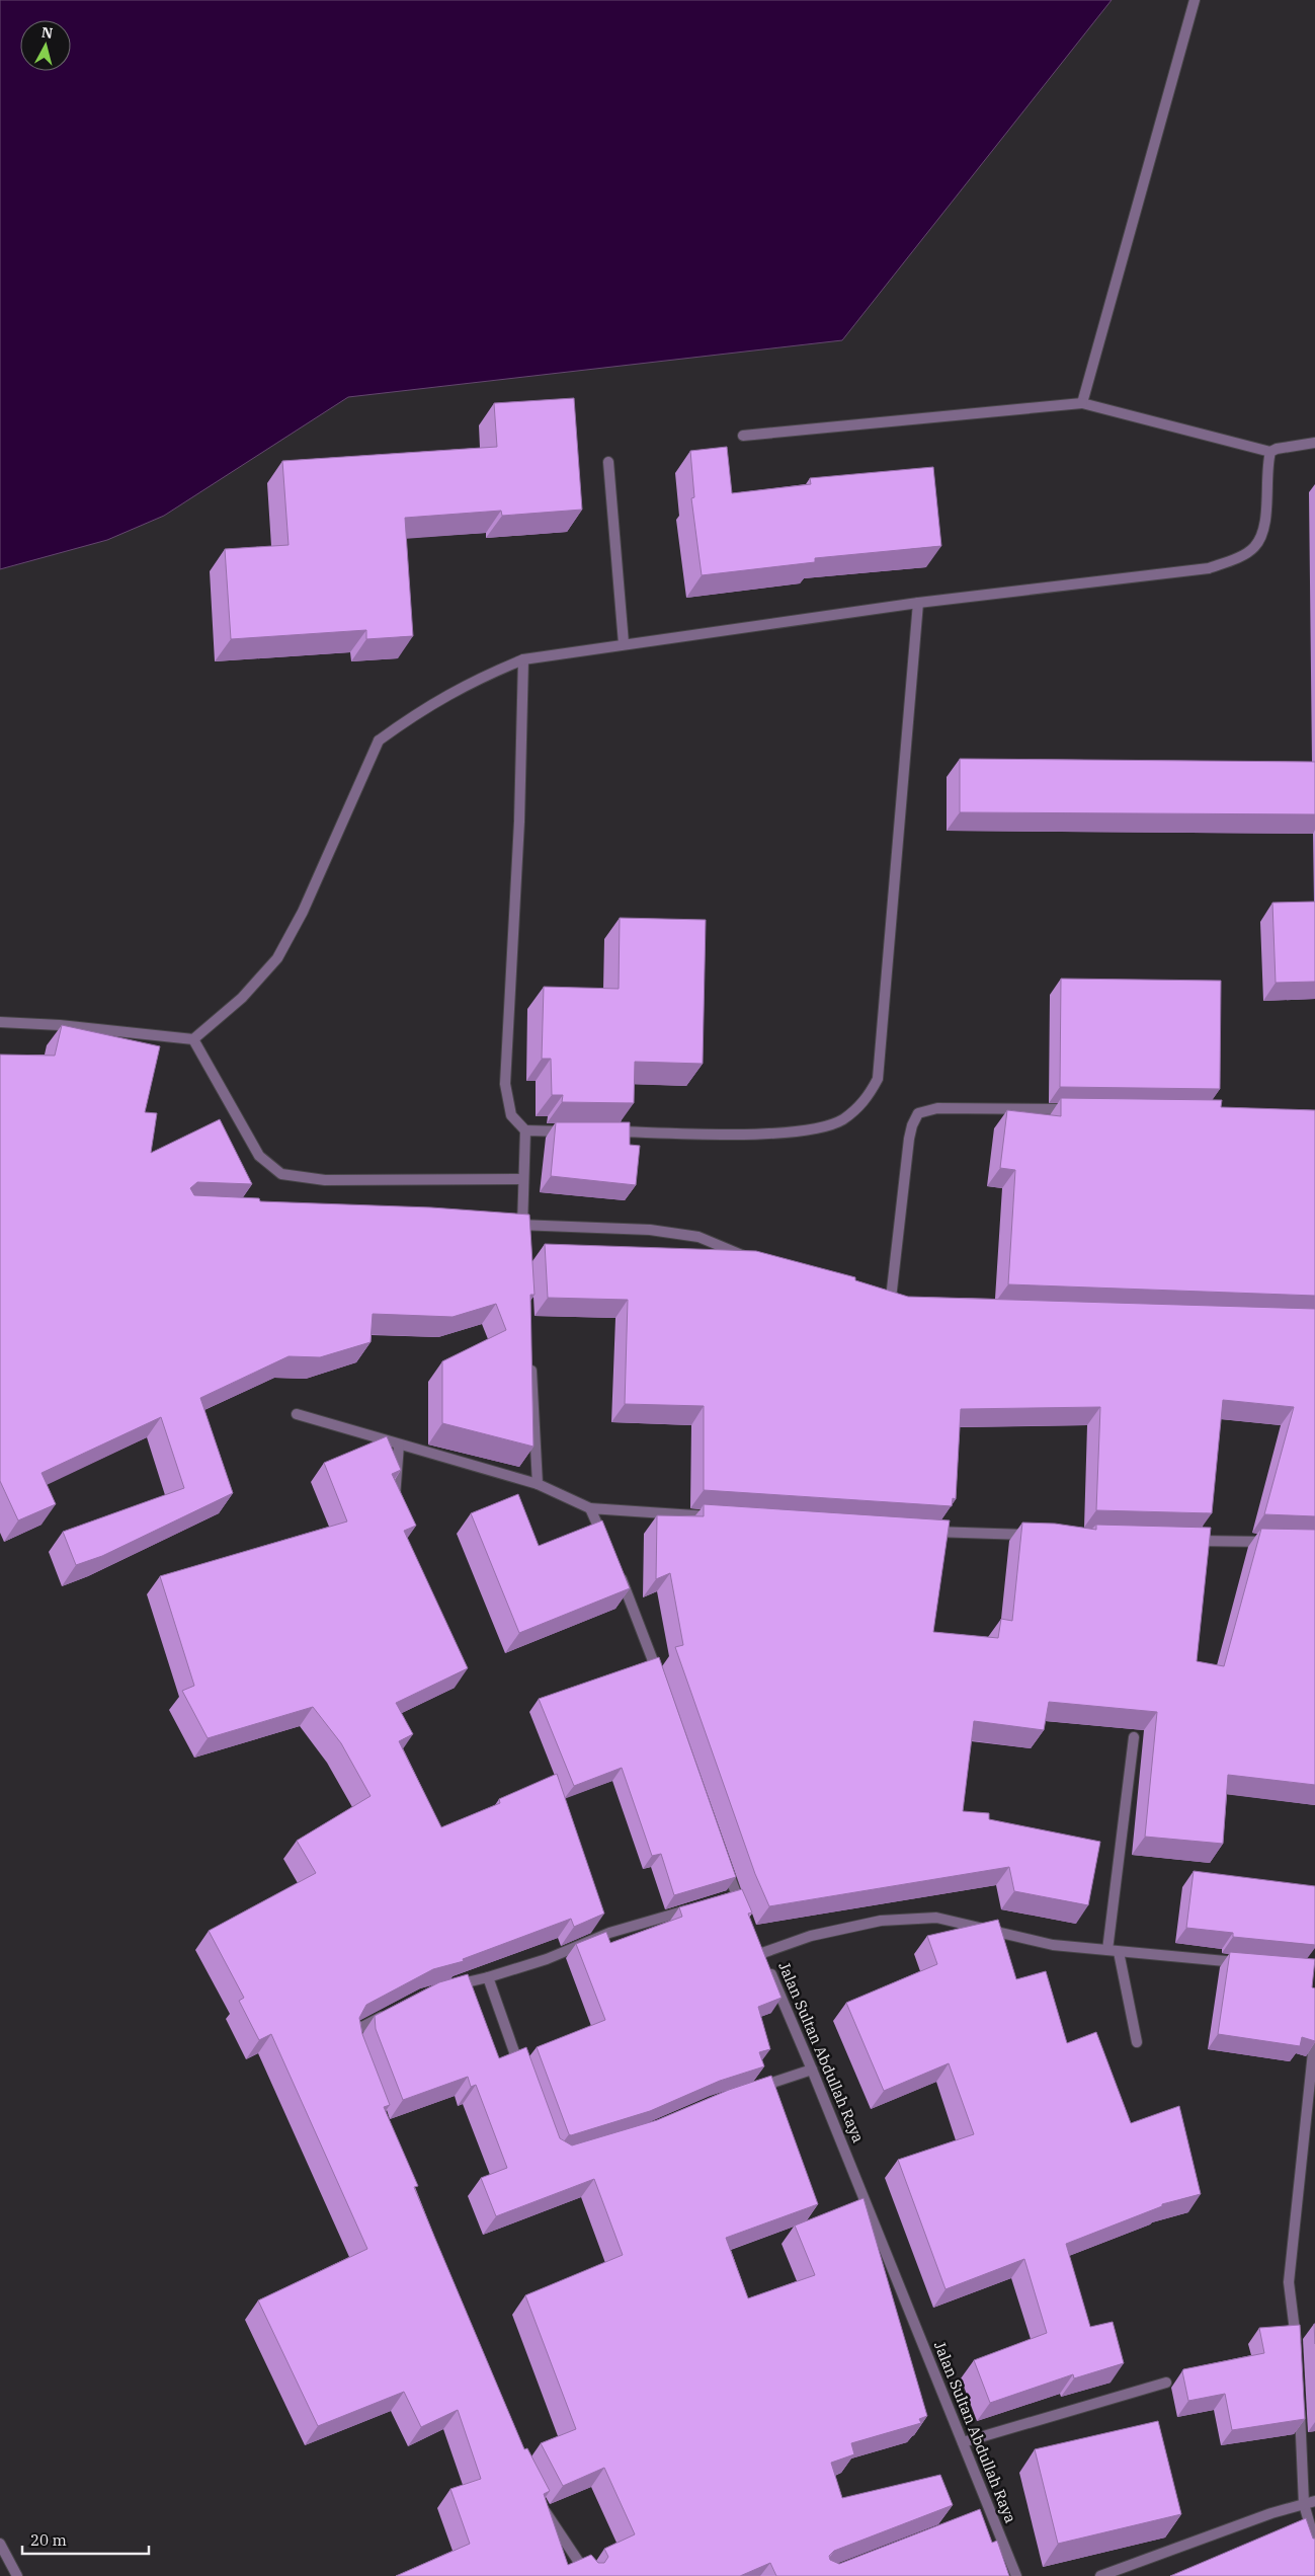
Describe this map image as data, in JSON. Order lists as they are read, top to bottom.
{
  "streets": {
    "street": ["Jalan Sultan Abdullah Raya"]
  },
  "scale_bar": "20 m",
  "north": "top"
}
